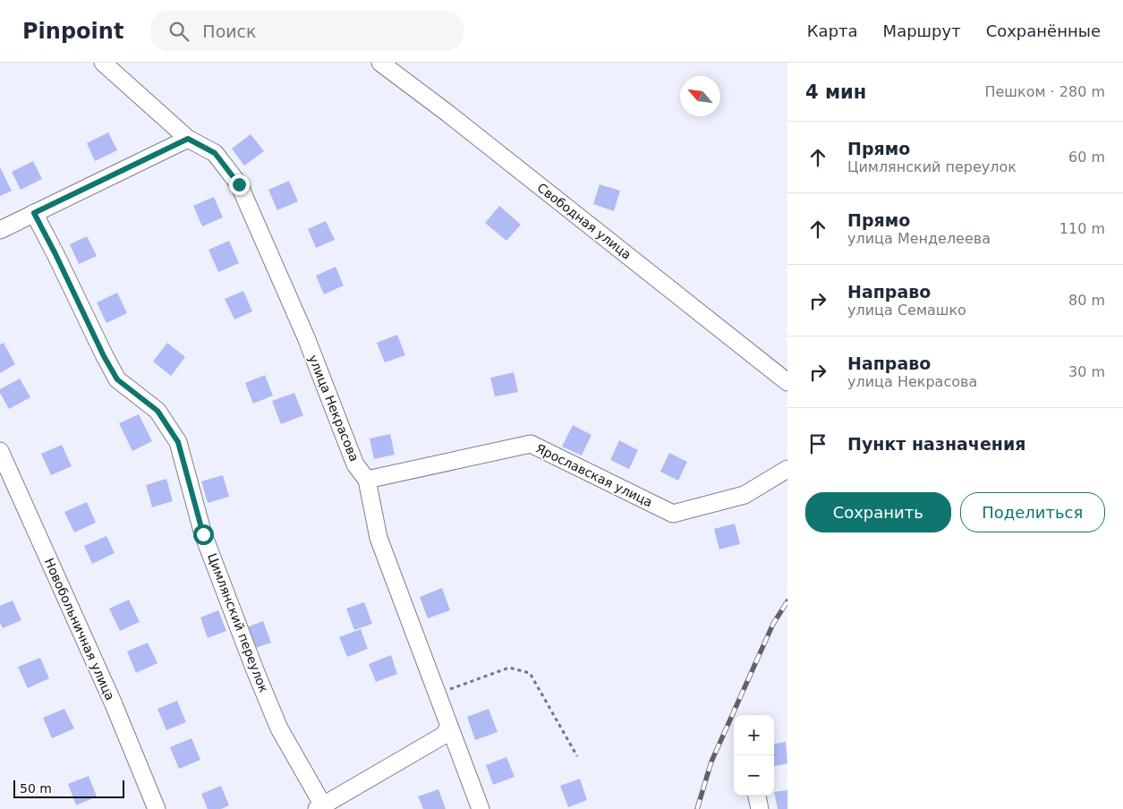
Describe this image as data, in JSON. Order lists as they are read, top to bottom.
{
  "streets": {
    "street": [
      "Свободная улица",
      "улица Некрасова",
      "Ярославская улица",
      "Цимлянский переулок",
      "Новобольничная улица"
    ]
  },
  "crossings": [
    ["улица Некрасова", "Ярославская улица"]
  ],
  "scale_bar": "50 m",
  "north": "top left",
  "page": {
    "header": "Pinpoint",
    "search": "Поиск",
    "nav": ["Карта", "Маршрут", "Сохранённые"],
    "heading": ["4 мин", "Пешком · 280 m"],
    "list": [
      ["Прямо", "Цимлянский переулок", "60 m"],
      ["Прямо", "улица Менделеева", "110 m"],
      ["Направо", "улица Семашко", "80 m"],
      ["Направо", "улица Некрасова", "30 m"],
      "Пункт назначения"
    ],
    "buttons": ["Сохранить", "Поделиться"],
    "map_buttons": ["+", "−"],
    "scale": "50 m"
  }
}
